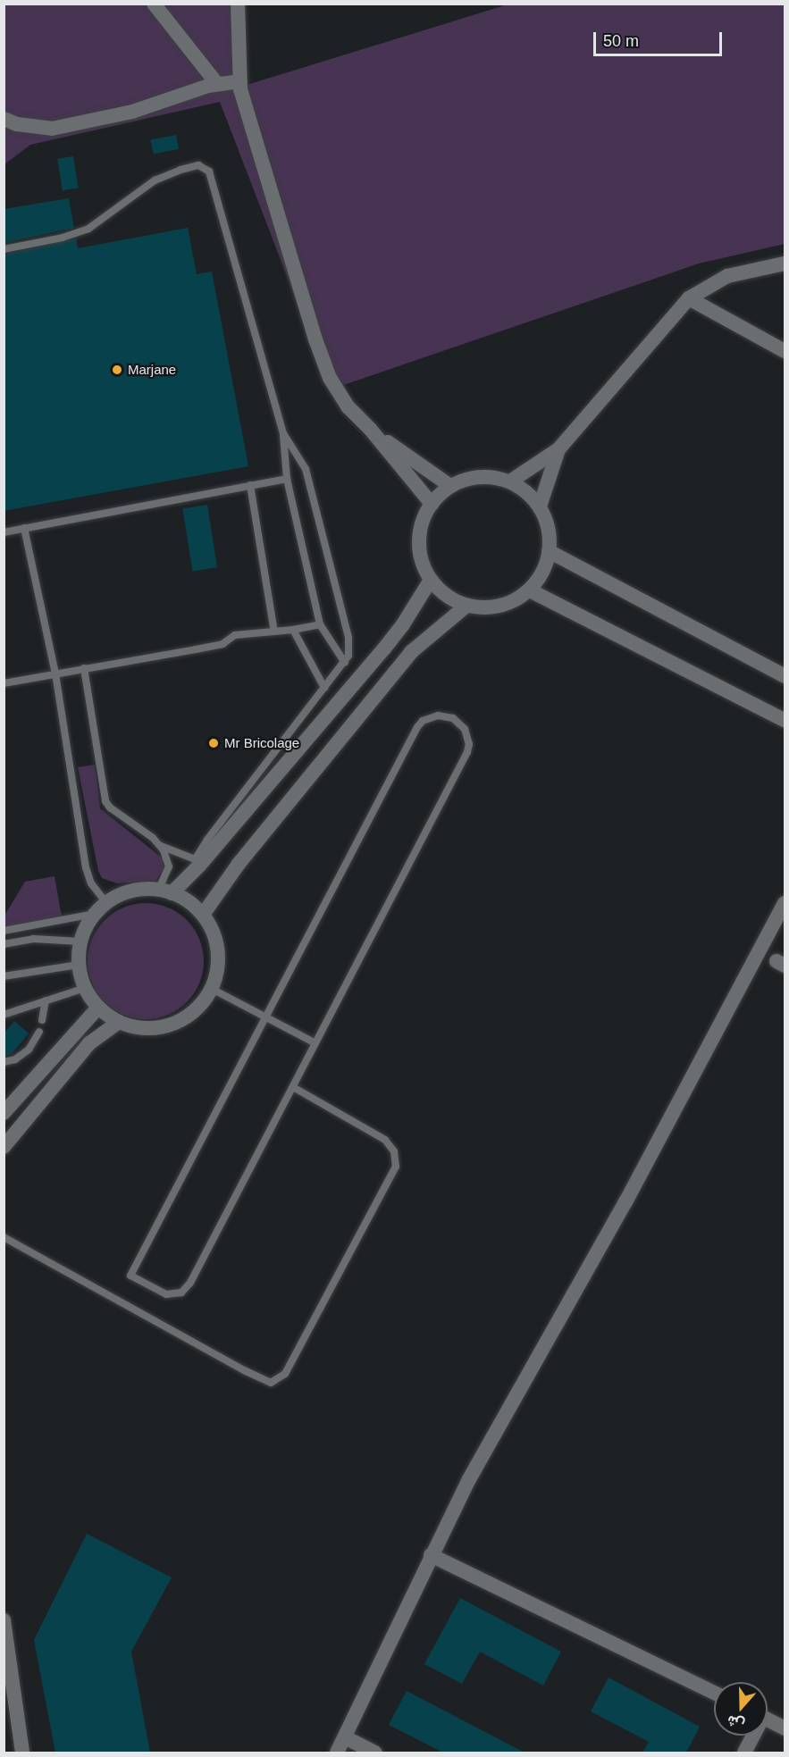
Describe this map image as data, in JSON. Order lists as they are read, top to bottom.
{
  "places": ["Marjane", "Mr Bricolage"],
  "scale_bar": "50 m",
  "north": "bottom"
}
